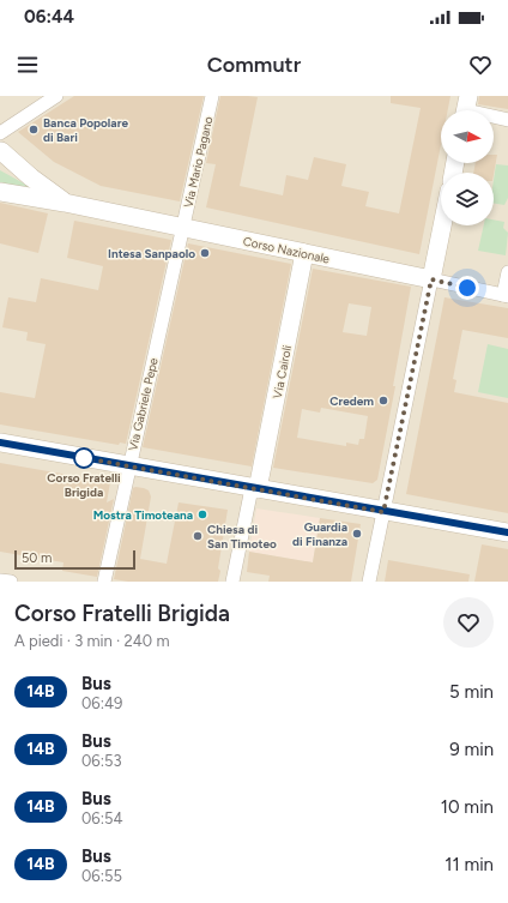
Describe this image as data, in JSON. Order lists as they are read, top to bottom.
{
  "streets": {
    "street": [
      "Via Mario Pagano",
      "Corso Nazionale",
      "Via Cairoli",
      "Via Gabriele Pepe"
    ]
  },
  "crossings": [
    ["Via Mario Pagano", "Corso Nazionale"],
    ["Via Mario Pagano", "Via Gabriele Pepe"],
    ["Corso Nazionale", "Via Cairoli"],
    ["Corso Nazionale", "Via Gabriele Pepe"]
  ],
  "places": [
    "Banca Popolare di Bari",
    "Intesa Sanpaolo",
    "Credem",
    "Corso Fratelli Brigida",
    "Mostra Timoteana",
    "Guardia di Finanza",
    "Chiesa di San Timoteo"
  ],
  "lines": ["bus line 14B"],
  "scale_bar": "50 m",
  "north": "right",
  "page": {
    "status": "06:44",
    "header": "Commutr",
    "scale": "50 m",
    "heading": ["Corso Fratelli Brigida", "A piedi · 3 min · 240 m"],
    "list": [
      {
        "mark": "14B",
        "name": "Bus",
        "note": "06:49",
        "value": "5 min"
      },
      {
        "mark": "14B",
        "name": "Bus",
        "note": "06:53",
        "value": "9 min"
      },
      {
        "mark": "14B",
        "name": "Bus",
        "note": "06:54",
        "value": "10 min"
      },
      {
        "mark": "14B",
        "name": "Bus",
        "note": "06:55",
        "value": "11 min"
      }
    ]
  }
}
